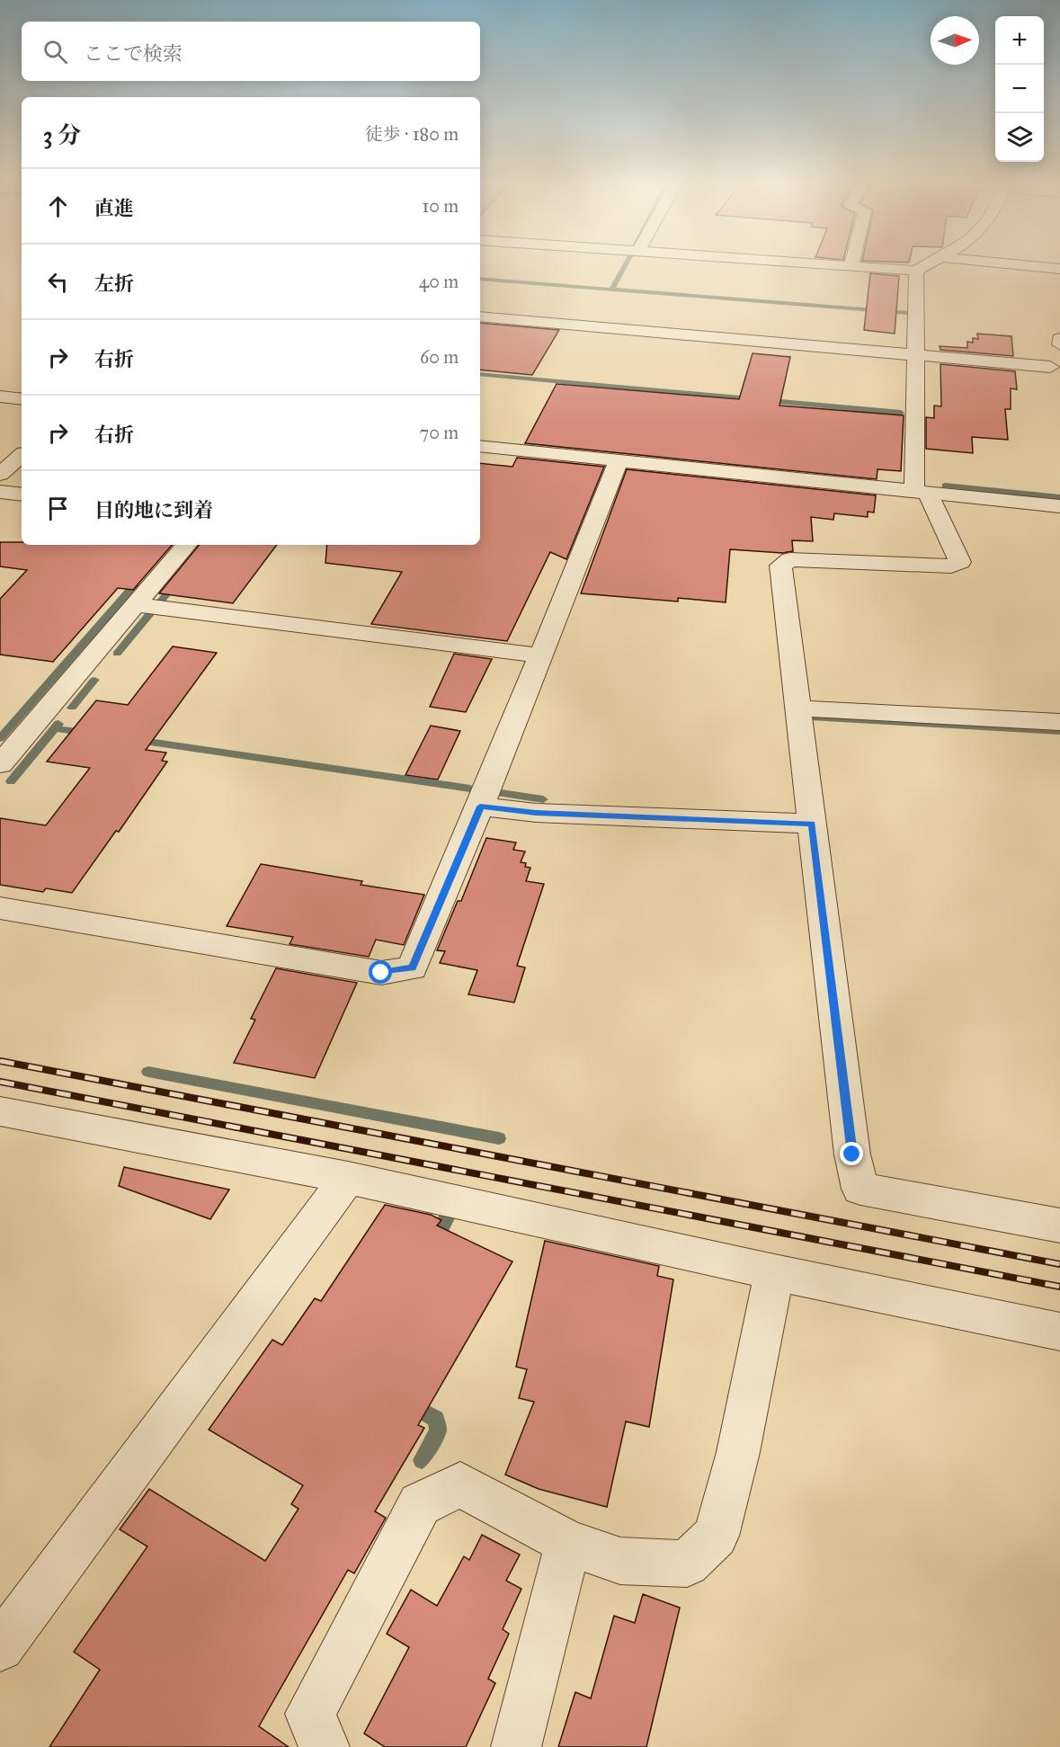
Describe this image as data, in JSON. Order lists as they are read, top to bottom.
{
  "north": "right",
  "page": {
    "map_buttons": ["+", "−"],
    "search": "ここで検索",
    "heading": ["3 分", "徒歩 · 180 m"],
    "list": [
      ["直進", "10 m"],
      ["左折", "40 m"],
      ["右折", "60 m"],
      ["右折", "70 m"],
      "目的地に到着"
    ]
  }
}
